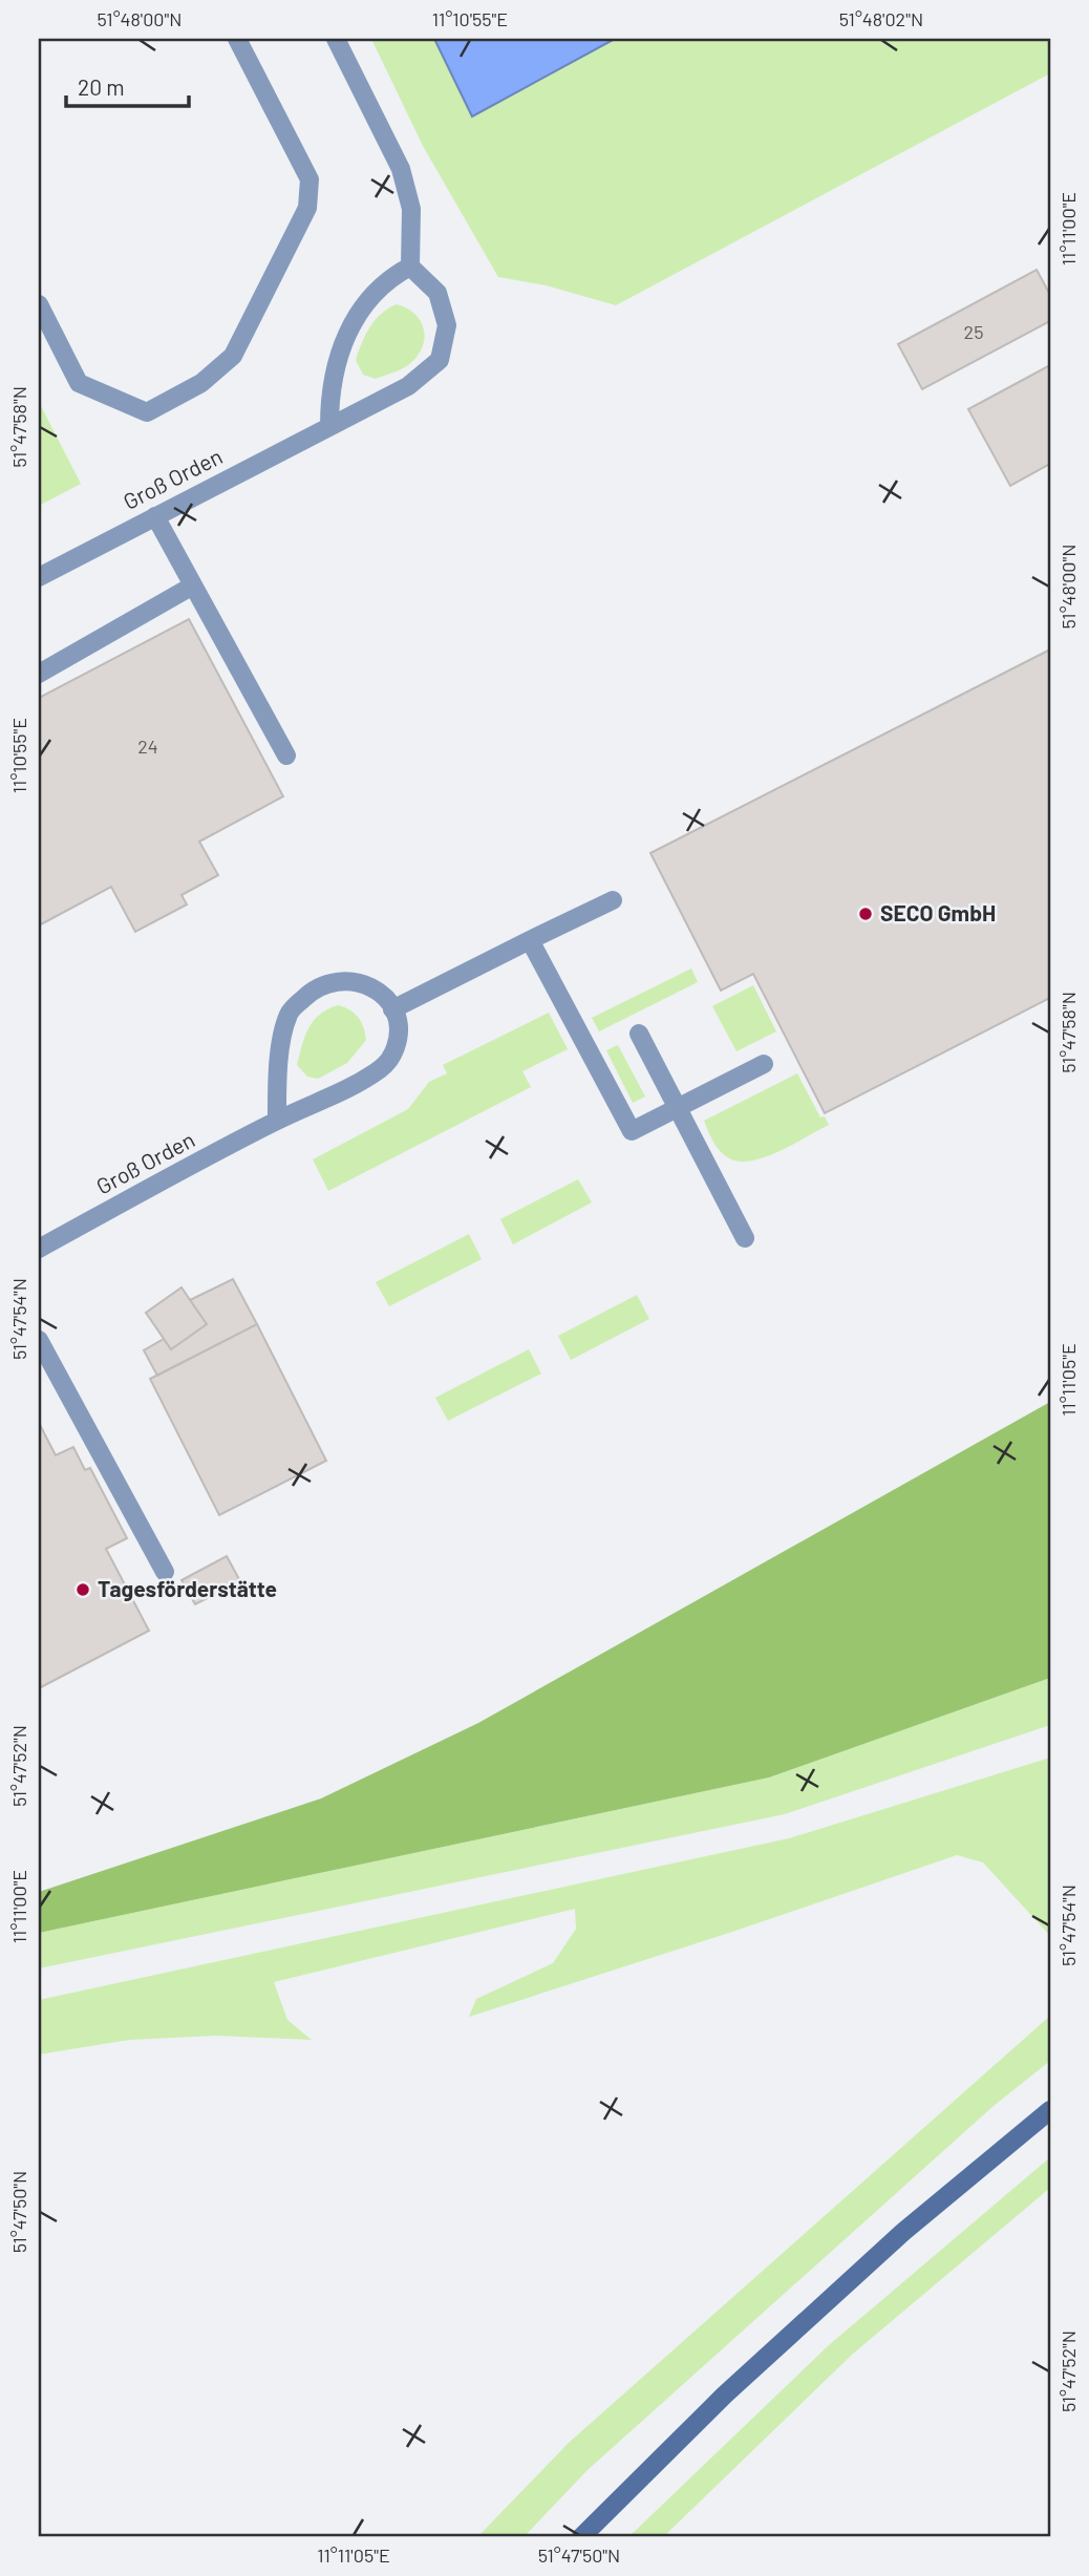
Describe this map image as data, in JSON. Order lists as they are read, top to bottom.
{
  "streets": {
    "street": ["Groß Orden"]
  },
  "places": ["SECO GmbH", "Tagesförderstätte"],
  "house_numbers": ["25", "24"],
  "scale_bar": "20 m",
  "coordinates": [
    "51°48'00\"N",
    "11°10'55\"E",
    "51°48'02\"N",
    "11°11'00\"E",
    "51°47'58\"N",
    "51°47'54\"N",
    "11°11'05\"E",
    "51°47'52\"N",
    "51°47'50\"N"
  ]
}
